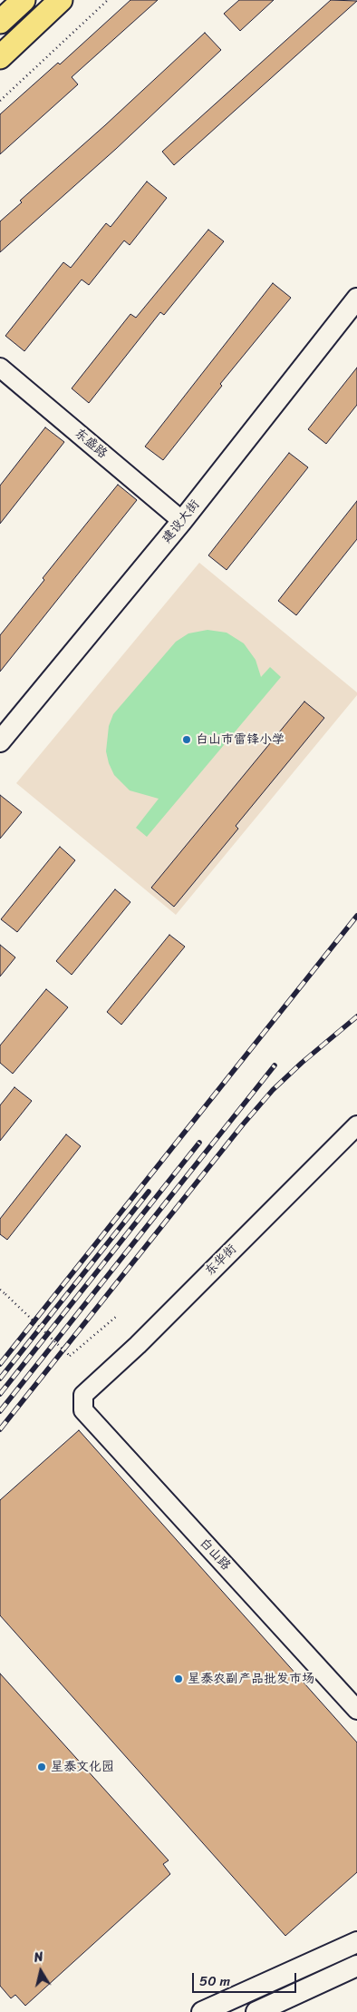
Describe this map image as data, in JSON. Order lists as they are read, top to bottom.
{
  "streets": {
    "main road": ["建设大街"],
    "street": ["东盛路", "东华街", "白山路"]
  },
  "crossings": [
    ["东盛路", "建设大街"],
    ["东华街", "白山路"]
  ],
  "places": ["白山市雷锋小学", "星泰农副产品批发市场", "星泰文化园"],
  "scale_bar": "50 m",
  "north": "top"
}
